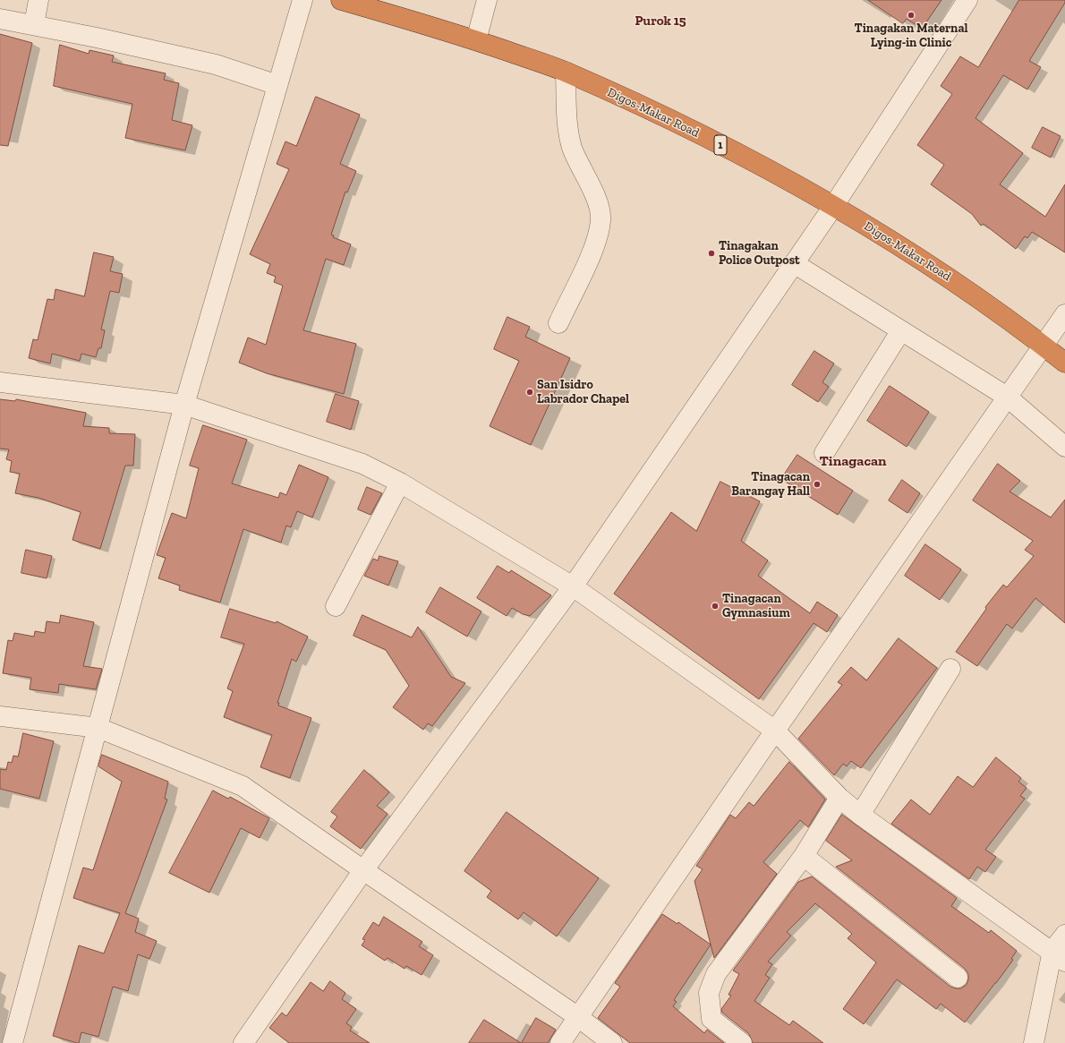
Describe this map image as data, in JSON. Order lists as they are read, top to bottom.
{
  "streets": {
    "highway": ["Digos-Makar Road", "1"]
  },
  "districts": ["Purok 15", "Tinagacan"],
  "places": [
    "Tinagakan Maternal Lying-in Clinic",
    "Tinagakan Police Outpost",
    "San Isidro Labrador Chapel",
    "Tinagacan Barangay Hall",
    "Tinagacan Gymnasium"
  ]
}
